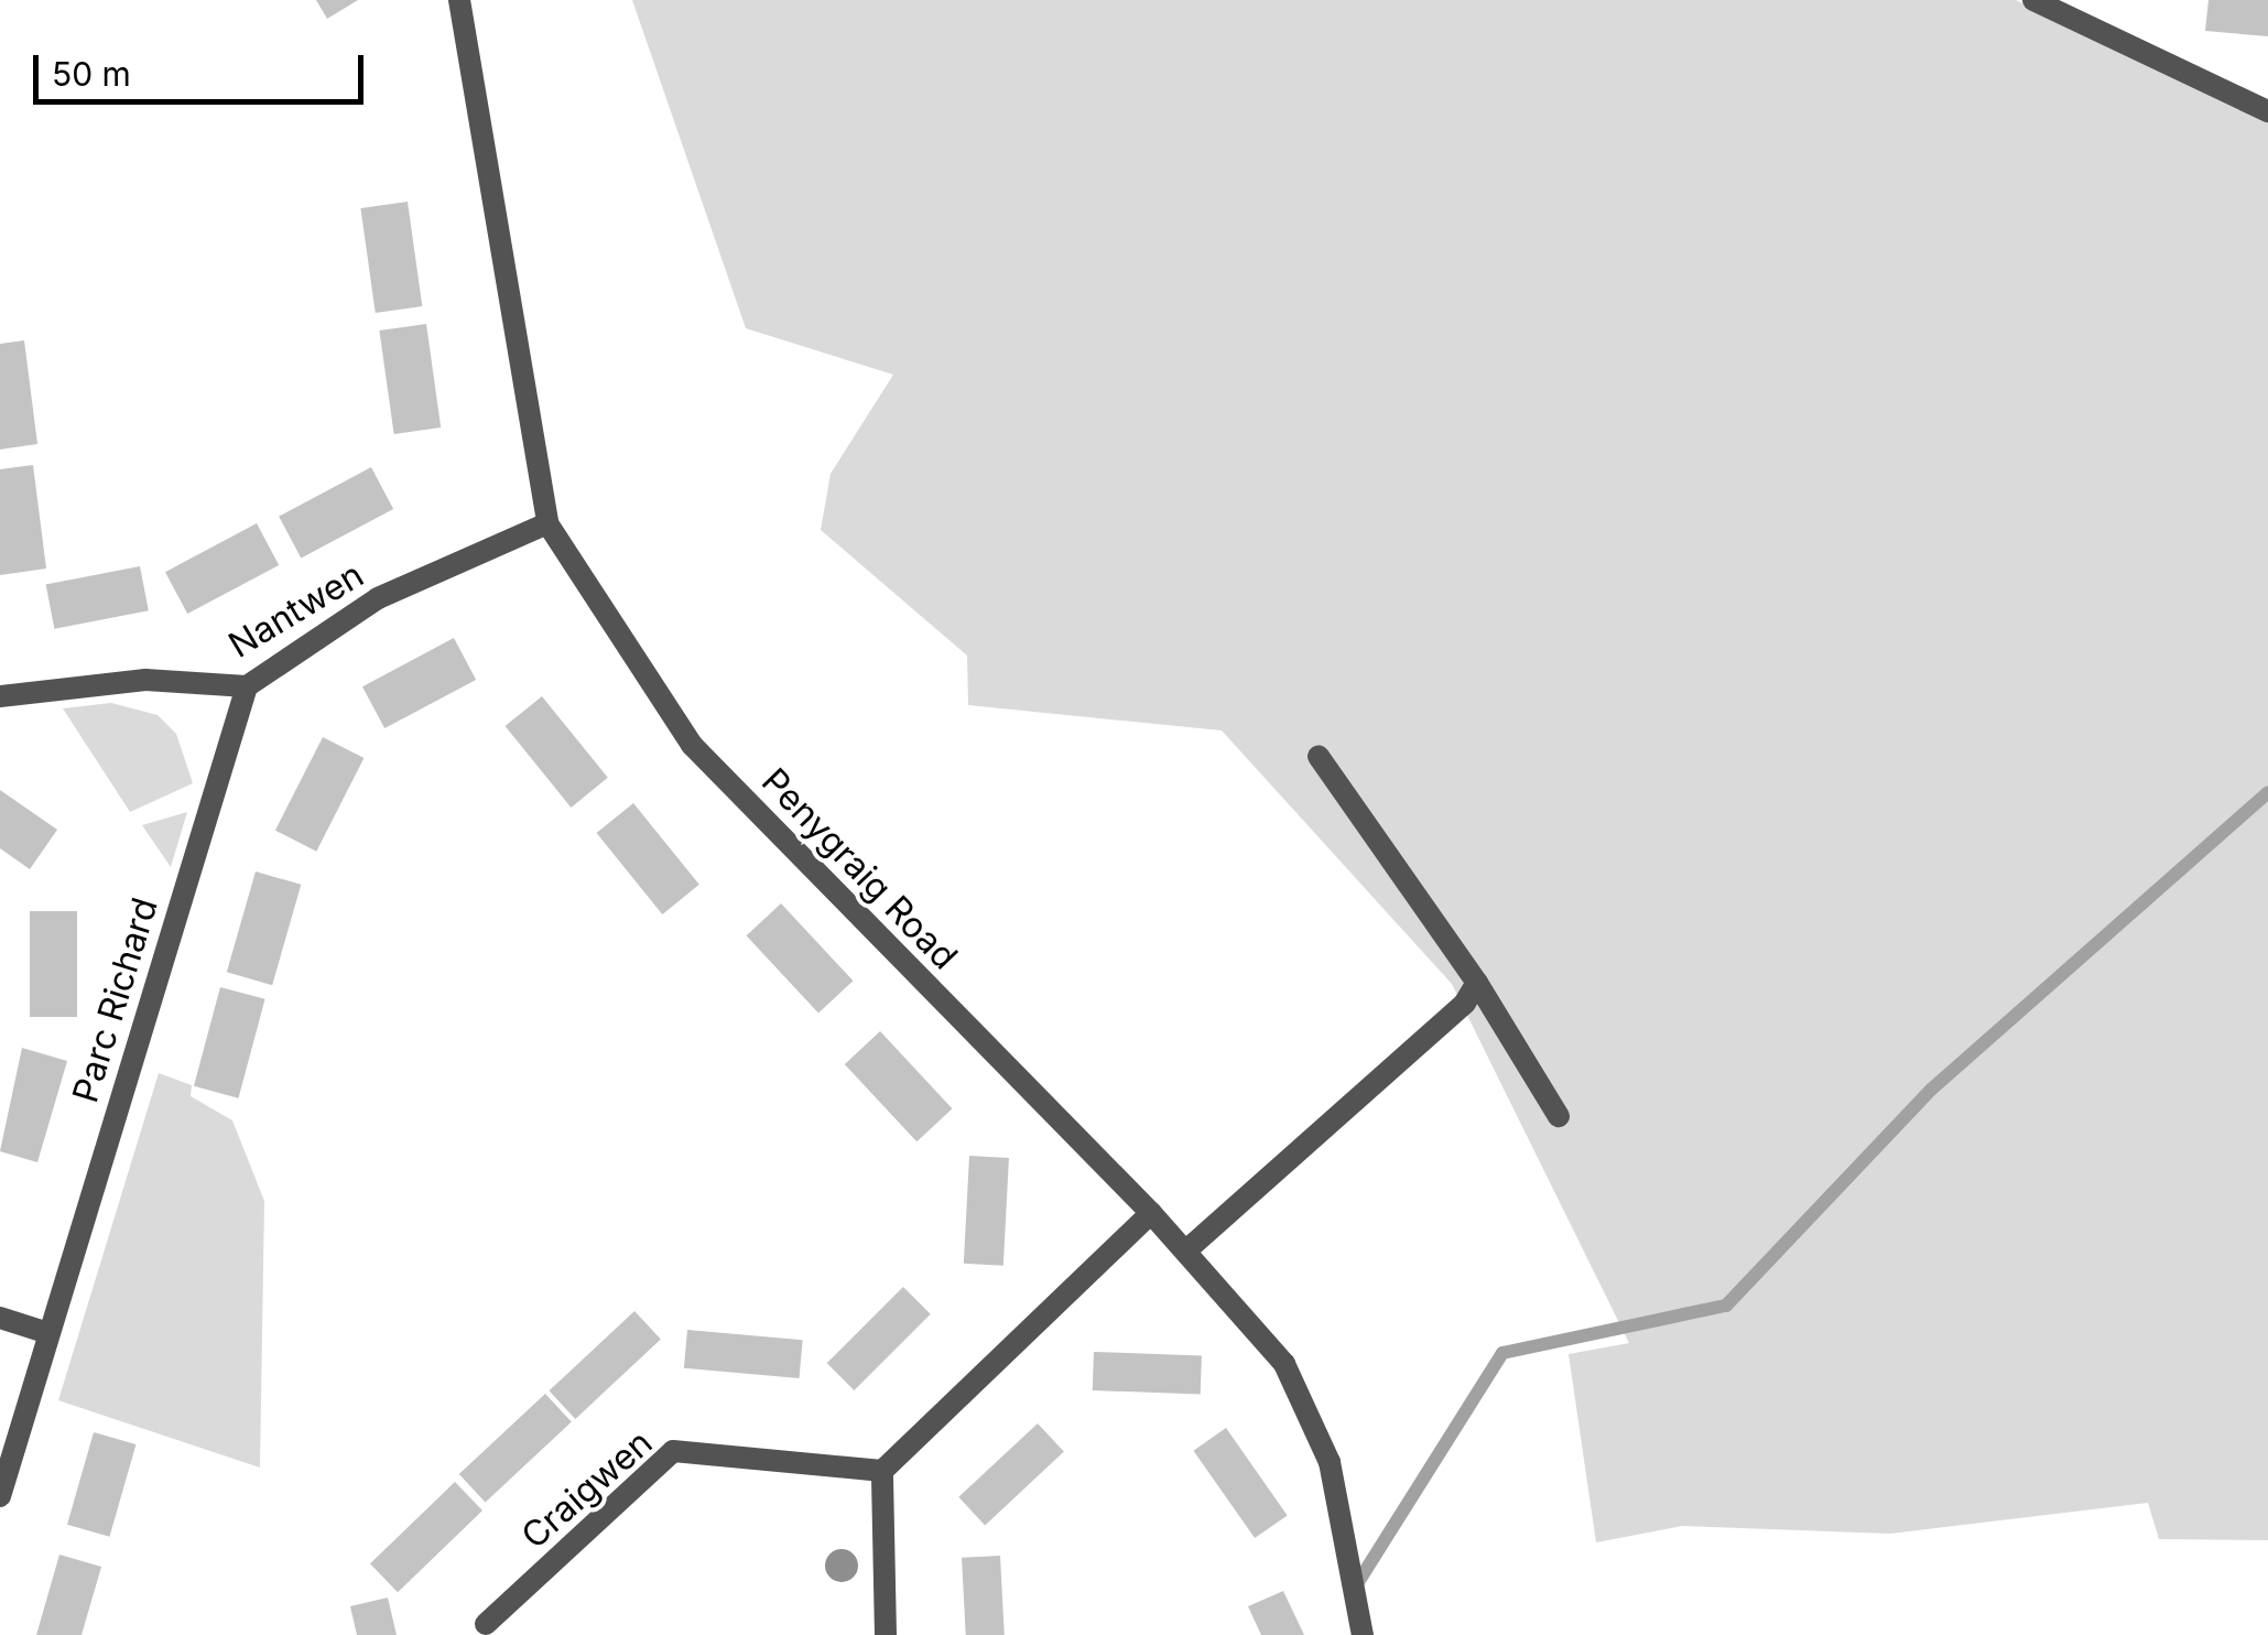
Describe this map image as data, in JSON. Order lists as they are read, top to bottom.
{
  "streets": {
    "street": [
      "Nantwen",
      "Penygraig Road",
      "Parc Richard",
      "Craigwen"
    ]
  },
  "crossings": [
    ["Nantwen", "Penygraig Road"],
    ["Nantwen", "Parc Richard"]
  ],
  "scale_bar": "50 m"
}
